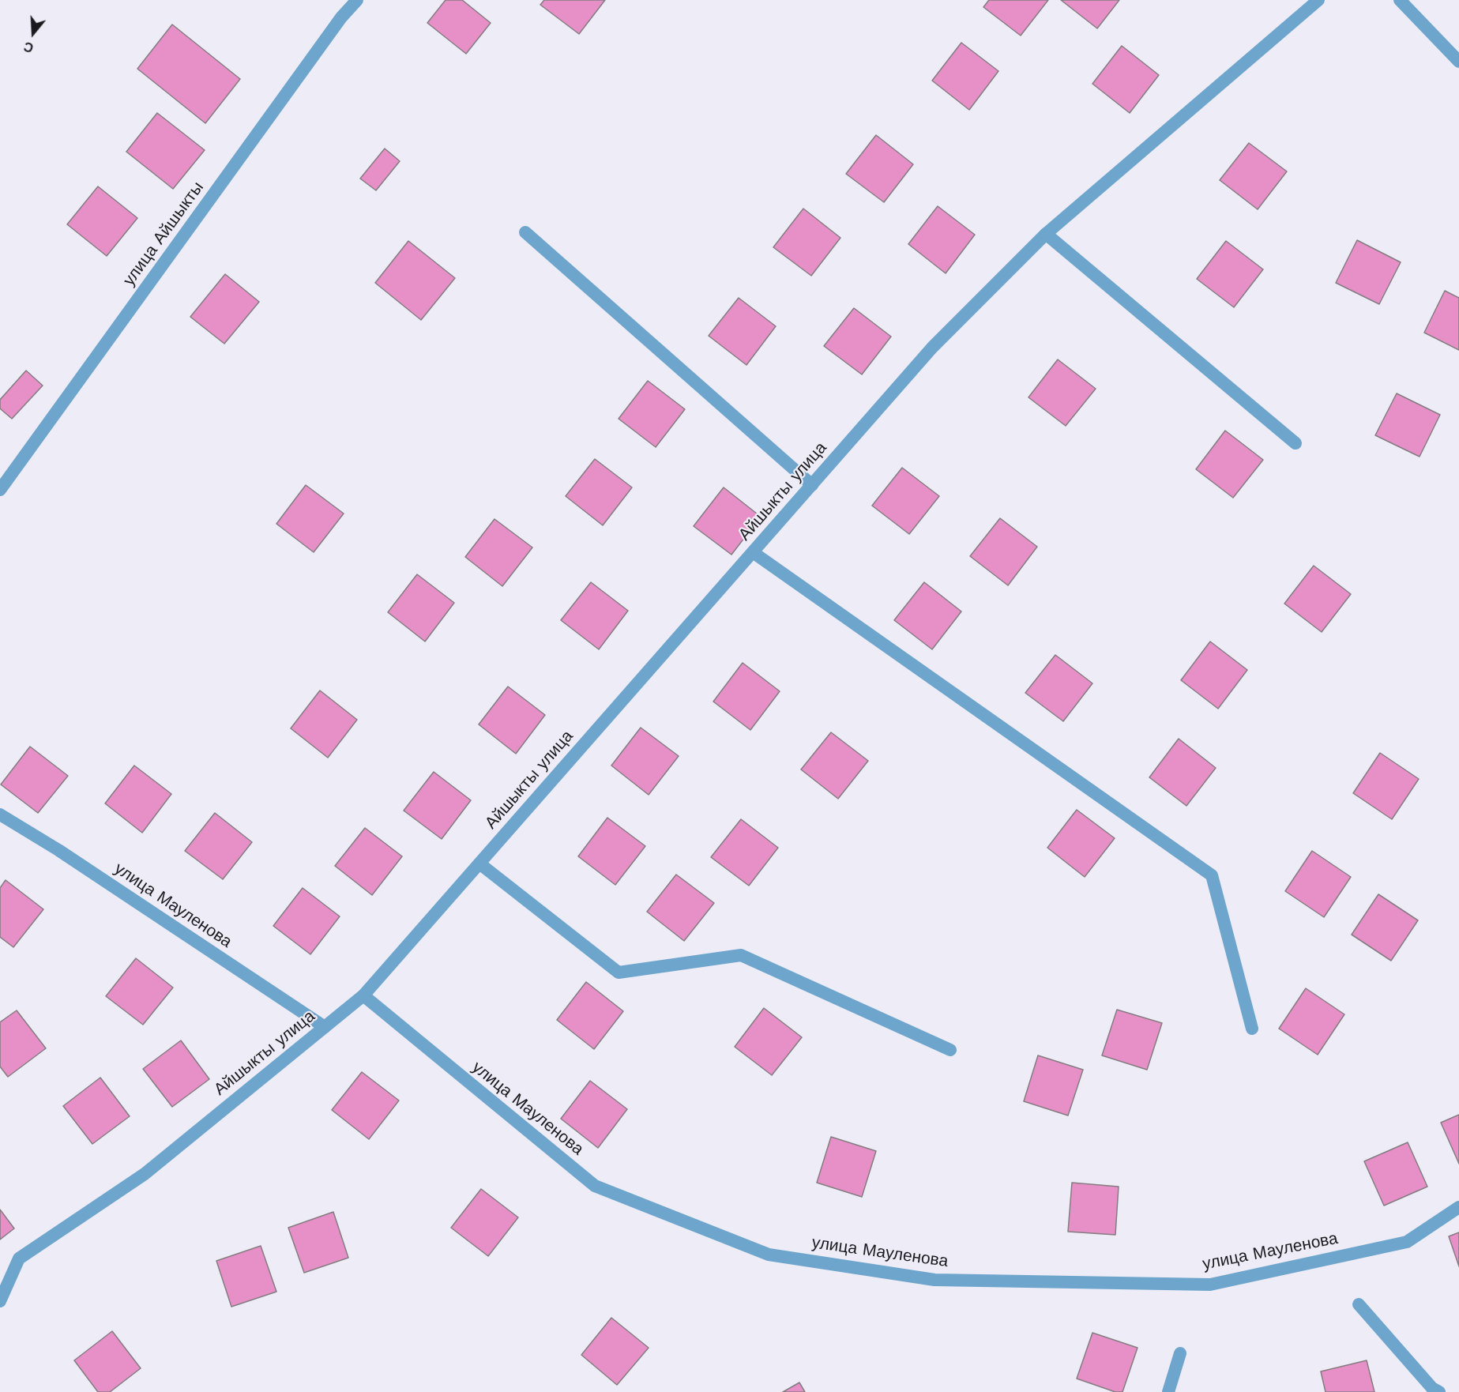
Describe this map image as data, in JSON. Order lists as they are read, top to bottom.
{
  "streets": {
    "street": ["улица Айшыкты", "Айшыкты улица", "улица Мауленова"]
  },
  "crossings": [
    ["Айшыкты улица", "улица Мауленова"]
  ],
  "north": "bottom"
}
